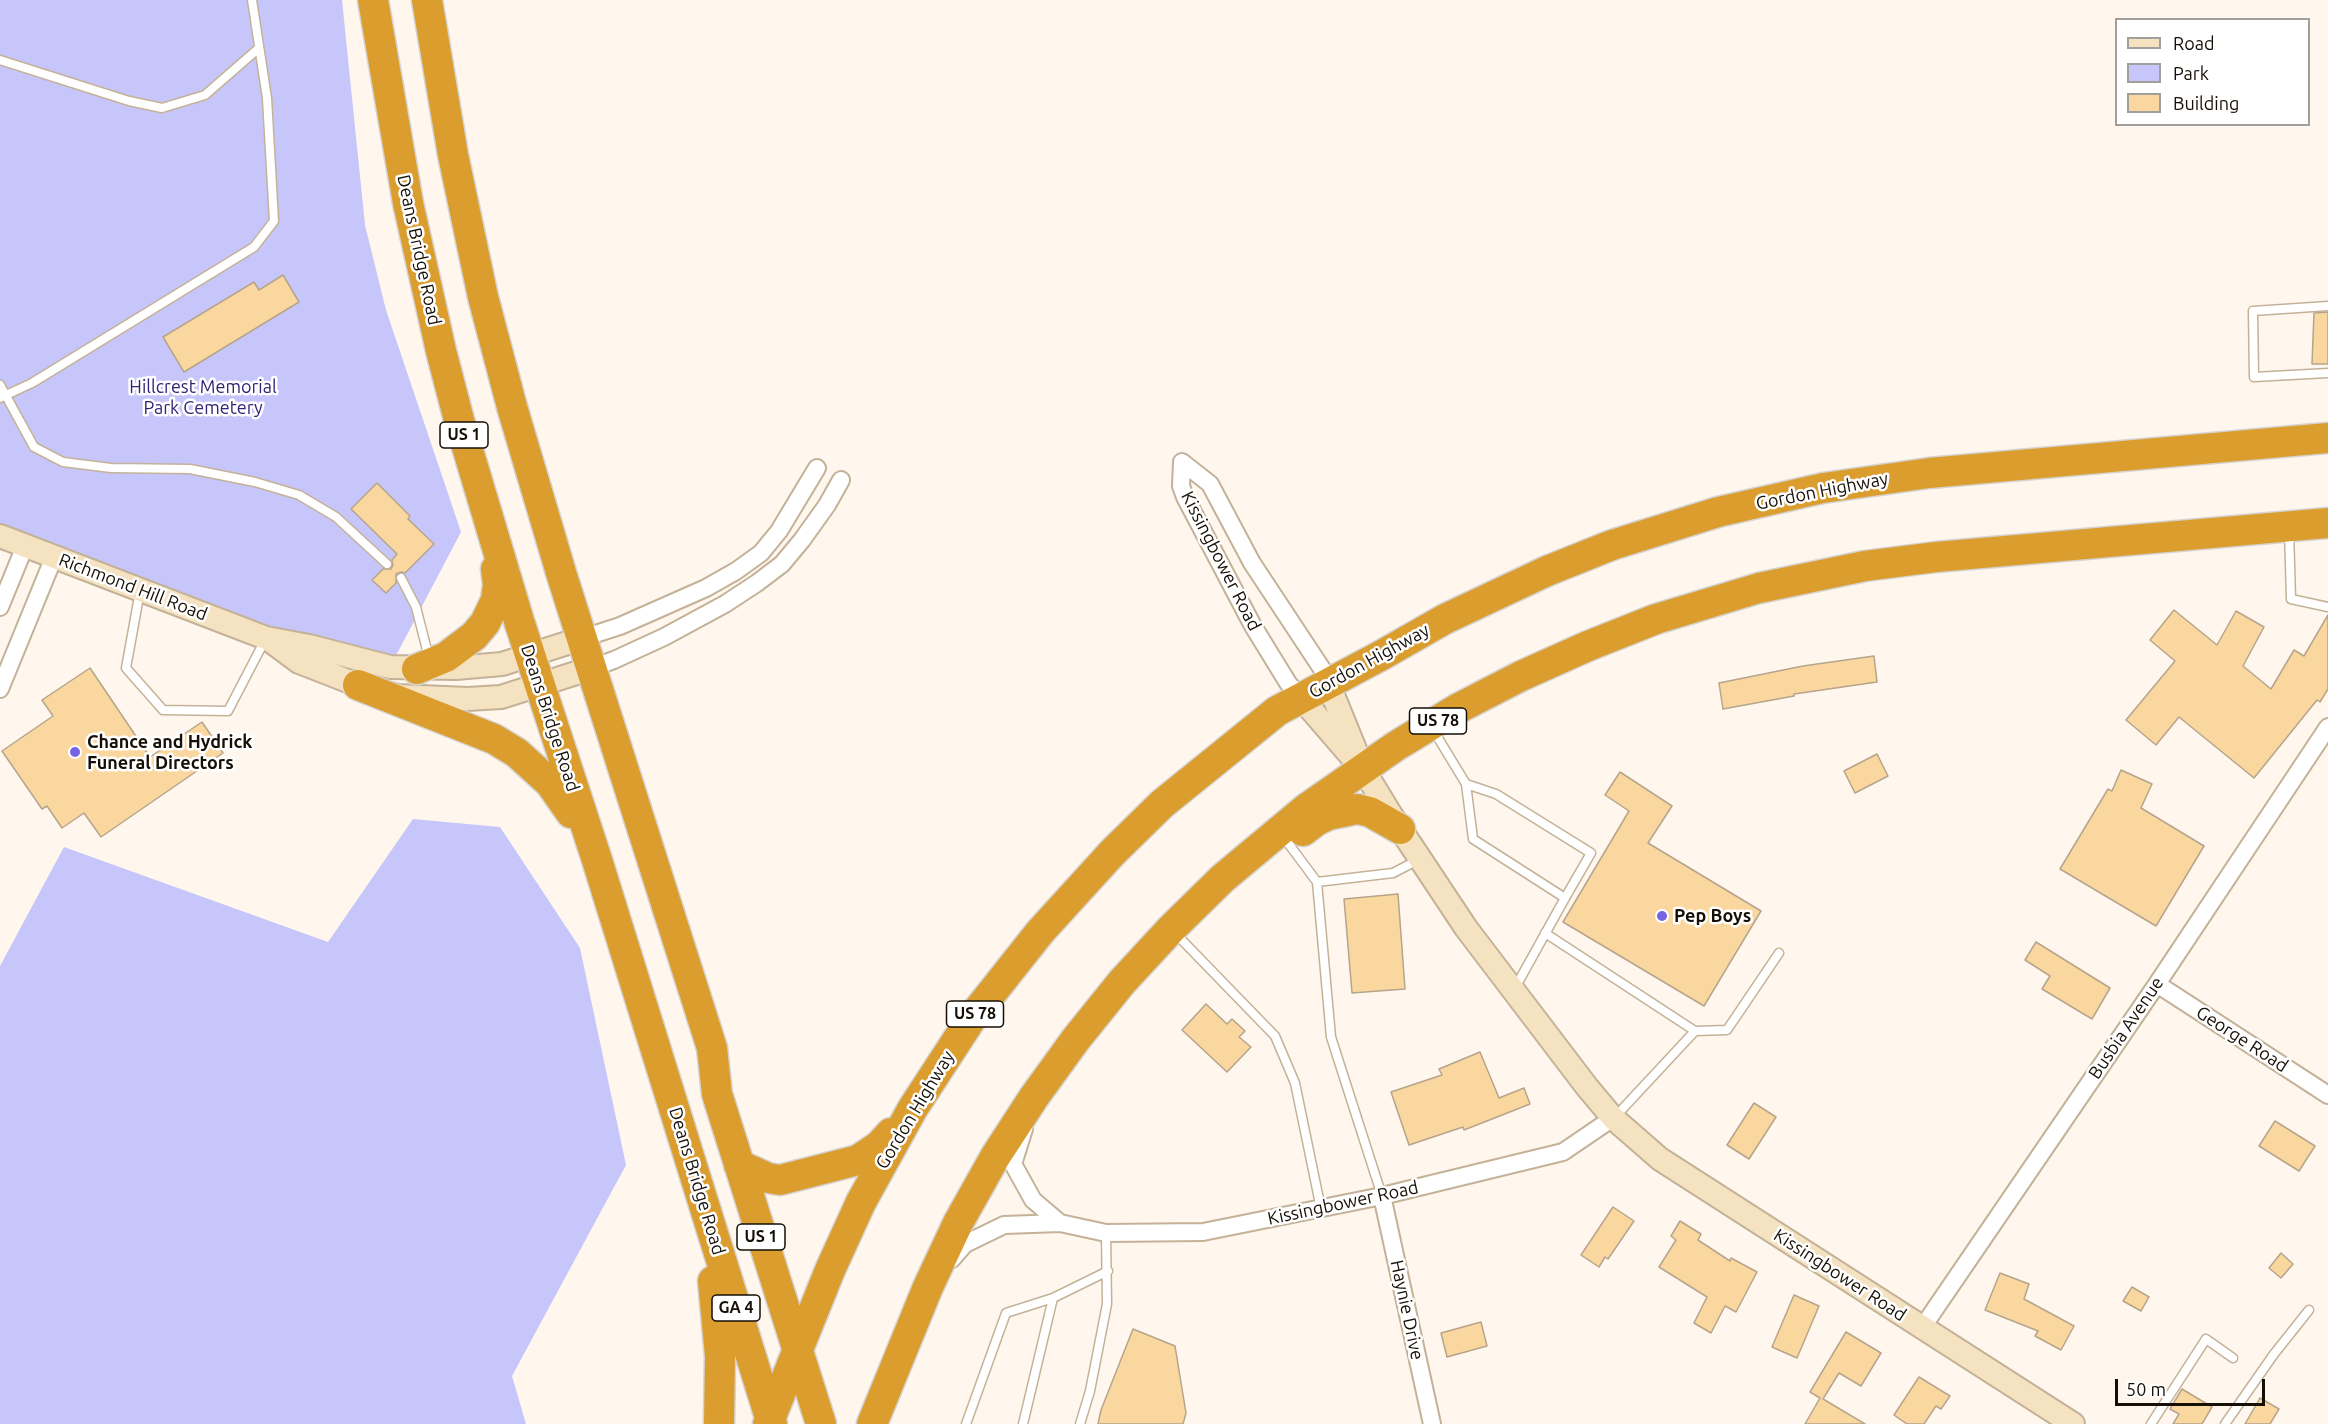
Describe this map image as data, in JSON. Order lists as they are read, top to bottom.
{
  "streets": {
    "highway": [
      "Deans Bridge Road",
      "US 1",
      "Gordon Highway",
      "US 78",
      "GA 4"
    ],
    "street": [
      "Kissingbower Road",
      "Richmond Hill Road",
      "Busbia Avenue",
      "George Road",
      "Haynie Drive"
    ]
  },
  "crossings": [
    ["Deans Bridge Road", "US 1"],
    ["Deans Bridge Road", "Gordon Highway"],
    ["Deans Bridge Road", "Richmond Hill Road"],
    ["US 1", "Gordon Highway"],
    ["US 1", "Richmond Hill Road"],
    ["Gordon Highway", "Kissingbower Road"],
    ["Kissingbower Road", "US 78"],
    ["Kissingbower Road", "Busbia Avenue"],
    ["Kissingbower Road", "Haynie Drive"],
    ["Busbia Avenue", "George Road"]
  ],
  "parks": ["Hillcrest Memorial Park Cemetery"],
  "places": ["Chance and Hydrick Funeral Directors", "Pep Boys"],
  "legend": ["Road", "Park", "Building"],
  "scale_bar": "50 m"
}
